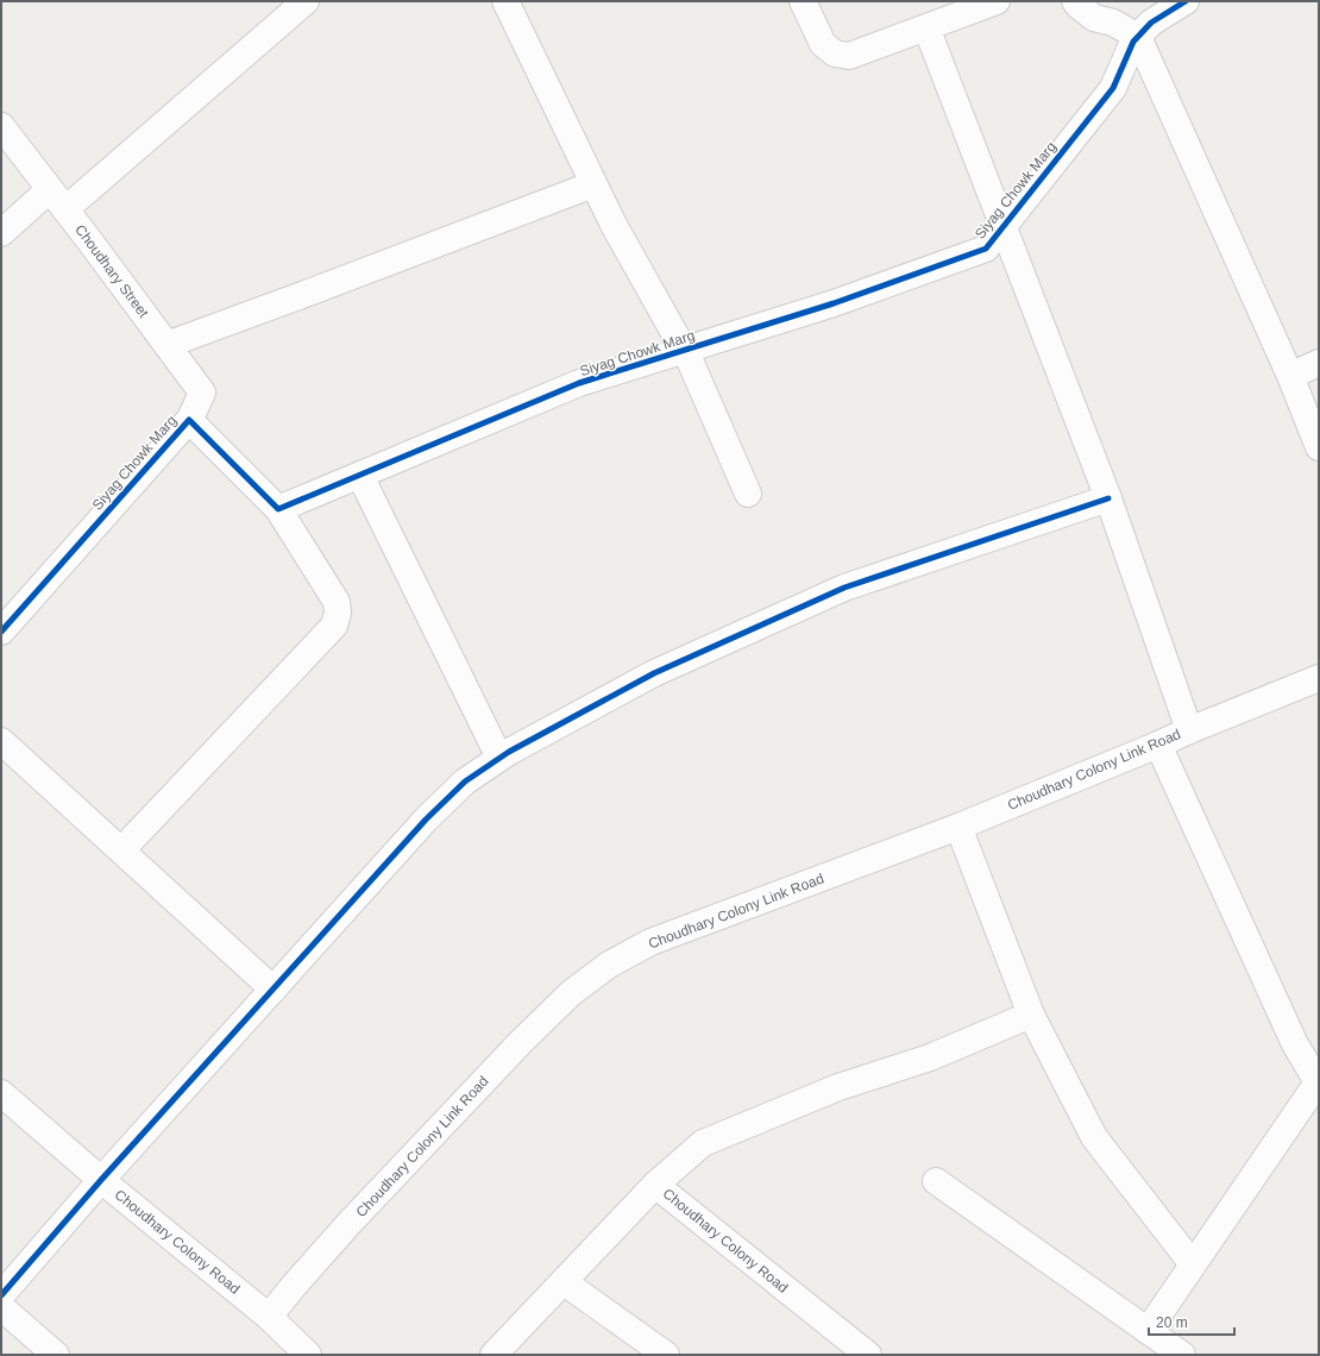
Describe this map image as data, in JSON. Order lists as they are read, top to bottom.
{
  "streets": {
    "street": [
      "Siyag Chowk Marg",
      "Choudhary Street",
      "Choudhary Colony Link Road",
      "Choudhary Colony Road"
    ]
  },
  "crossings": [
    ["Siyag Chowk Marg", "Choudhary Street"],
    ["Choudhary Colony Link Road", "Choudhary Colony Road"]
  ],
  "scale_bar": "20 m"
}
